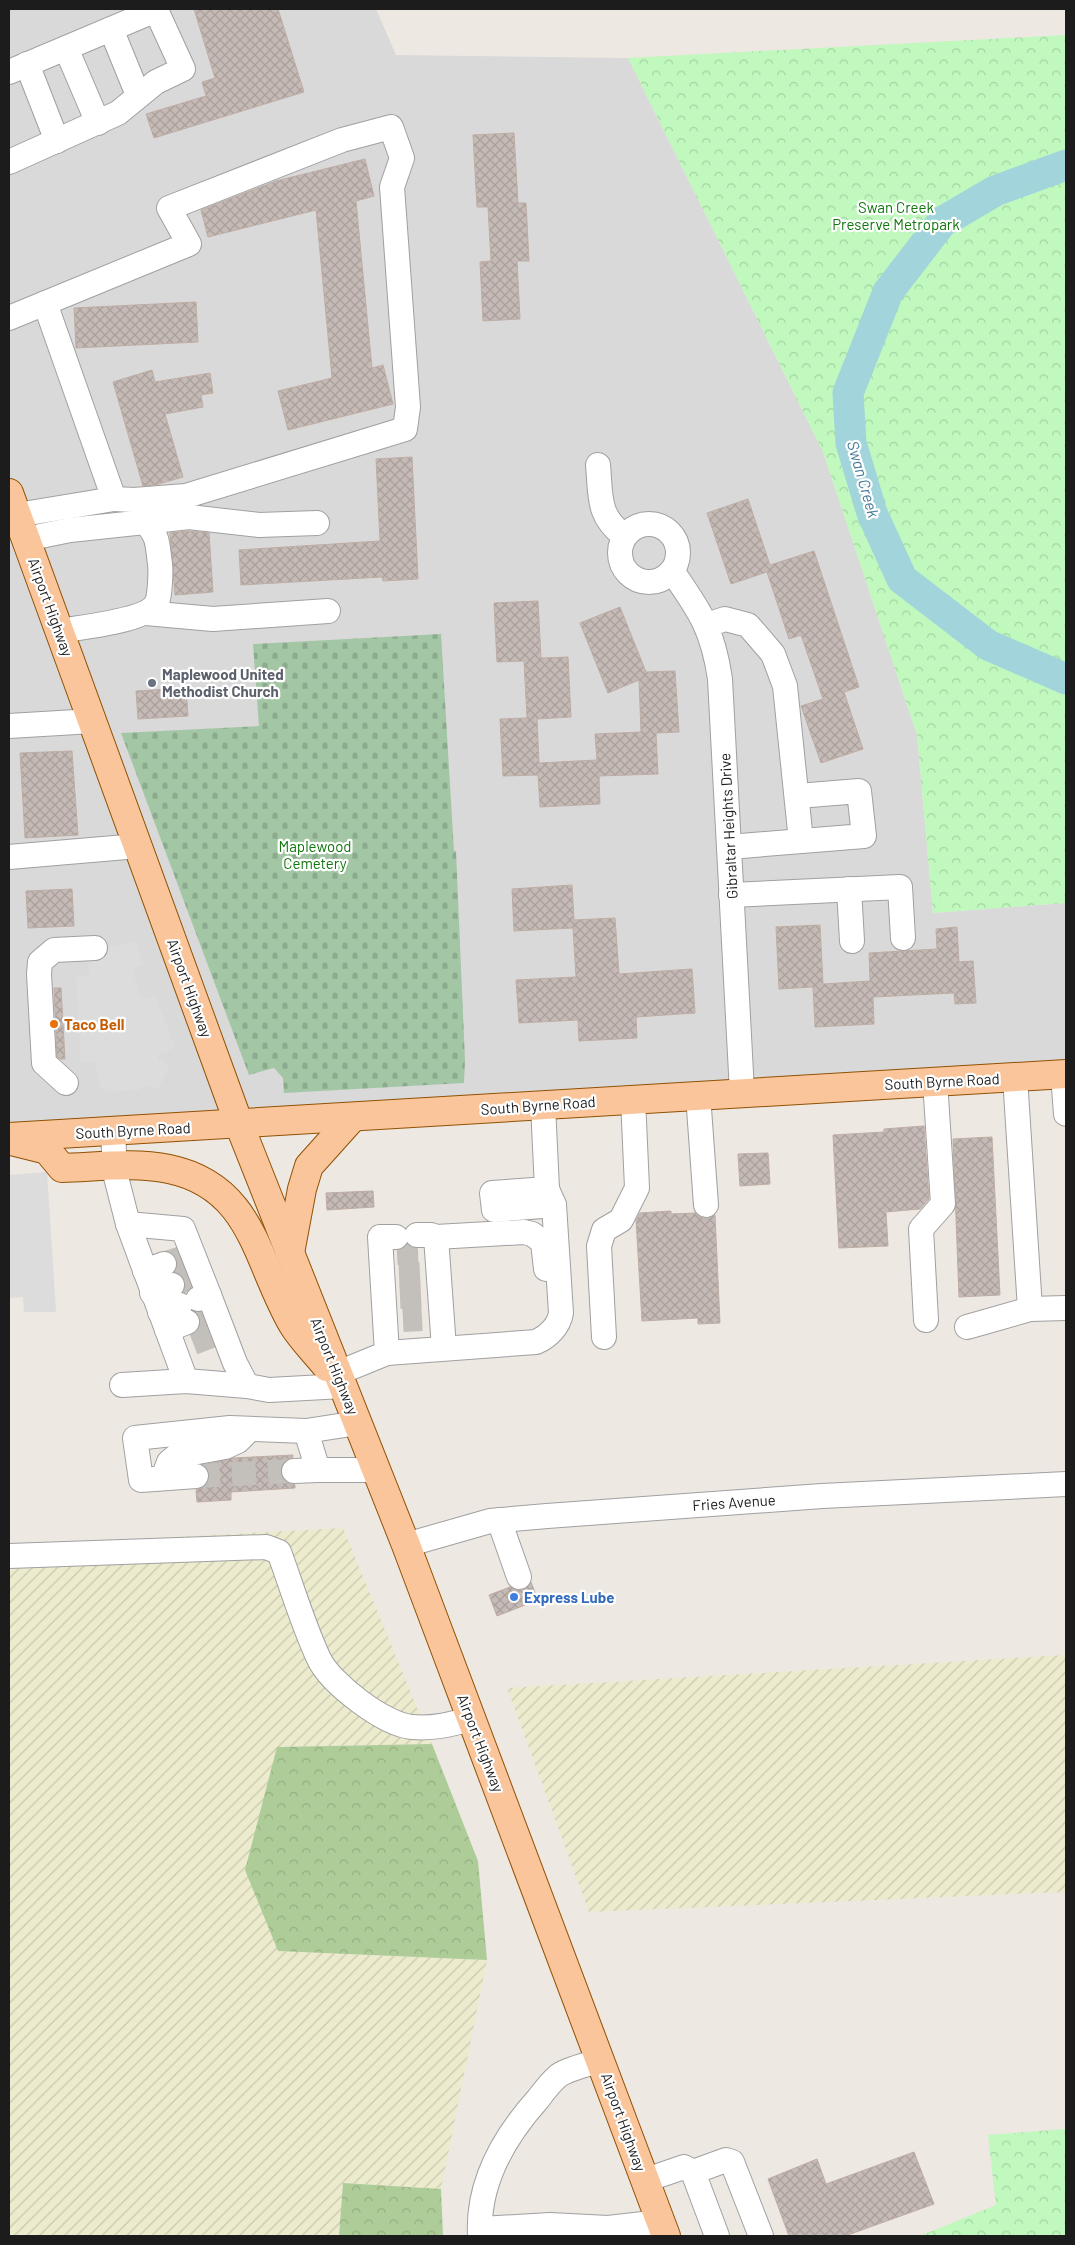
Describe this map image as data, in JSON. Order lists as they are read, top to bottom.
{
  "streets": {
    "main road": ["Airport Highway", "South Byrne Road"],
    "street": ["Gibraltar Heights Drive", "Fries Avenue"]
  },
  "crossings": [
    ["Airport Highway", "South Byrne Road"],
    ["Airport Highway", "Fries Avenue"],
    ["Gibraltar Heights Drive", "South Byrne Road"]
  ],
  "water": ["Swan Creek"],
  "parks": ["Swan Creek Preserve Metropark", "Maplewood Cemetery"],
  "places": ["Maplewood United Methodist Church", "Taco Bell", "Express Lube"]
}
